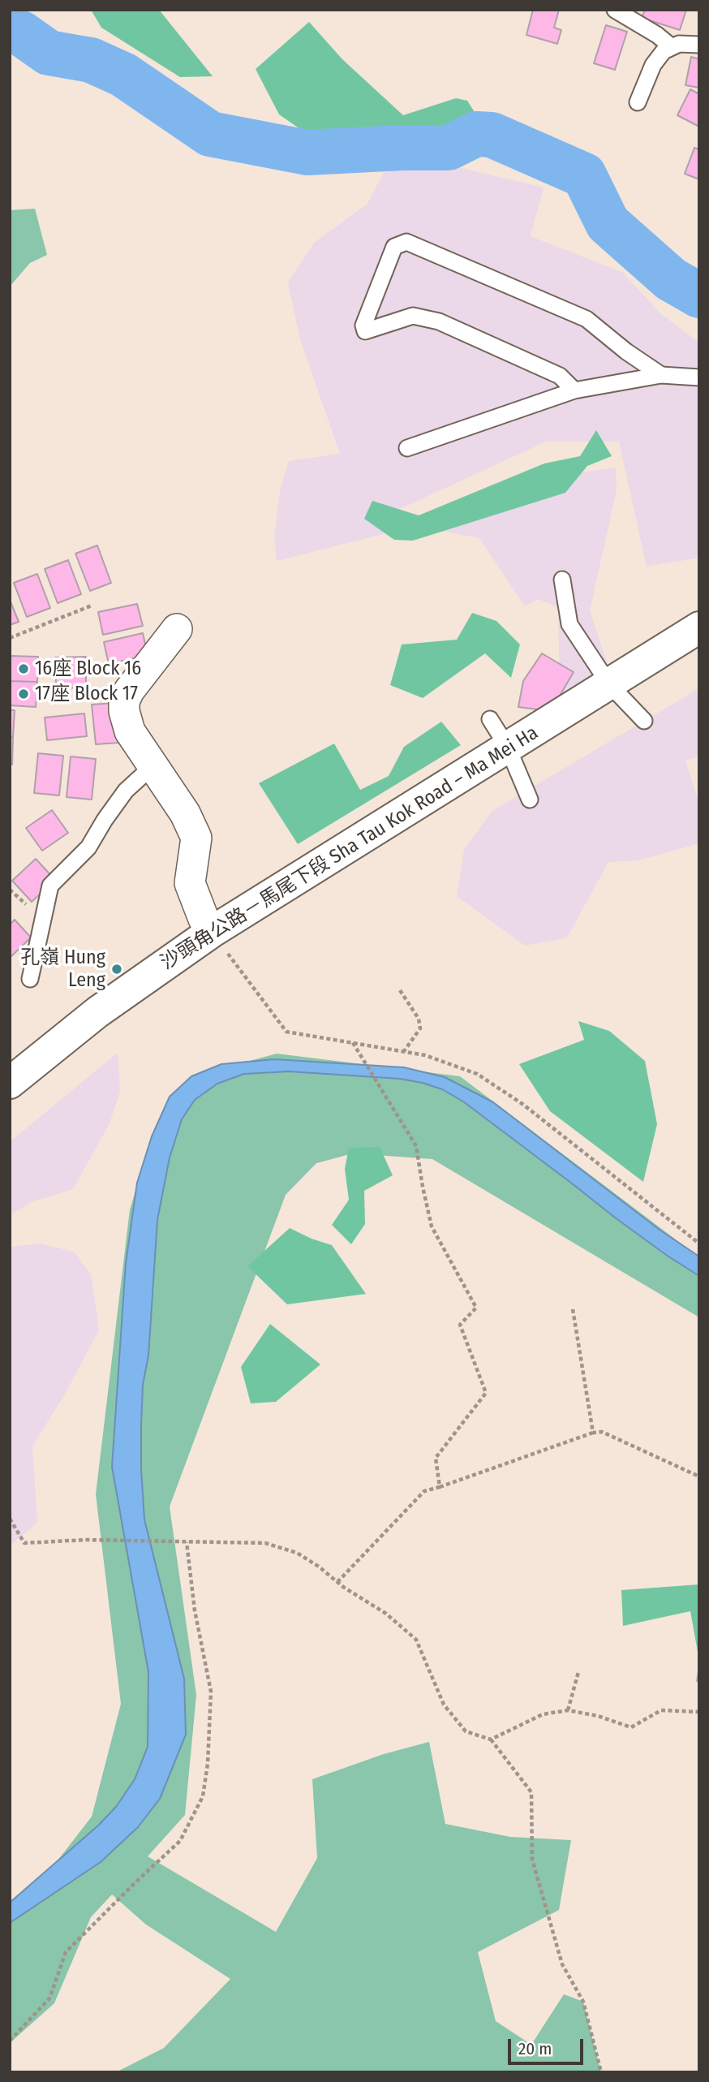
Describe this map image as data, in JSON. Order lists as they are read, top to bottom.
{
  "streets": {
    "main road": ["沙頭角公路－馬尾下段 Sha Tau Kok Road – Ma Mei Ha"]
  },
  "places": ["16座 Block 16", "17座 Block 17", "孔嶺 Hung Leng"],
  "scale_bar": "20 m"
}
